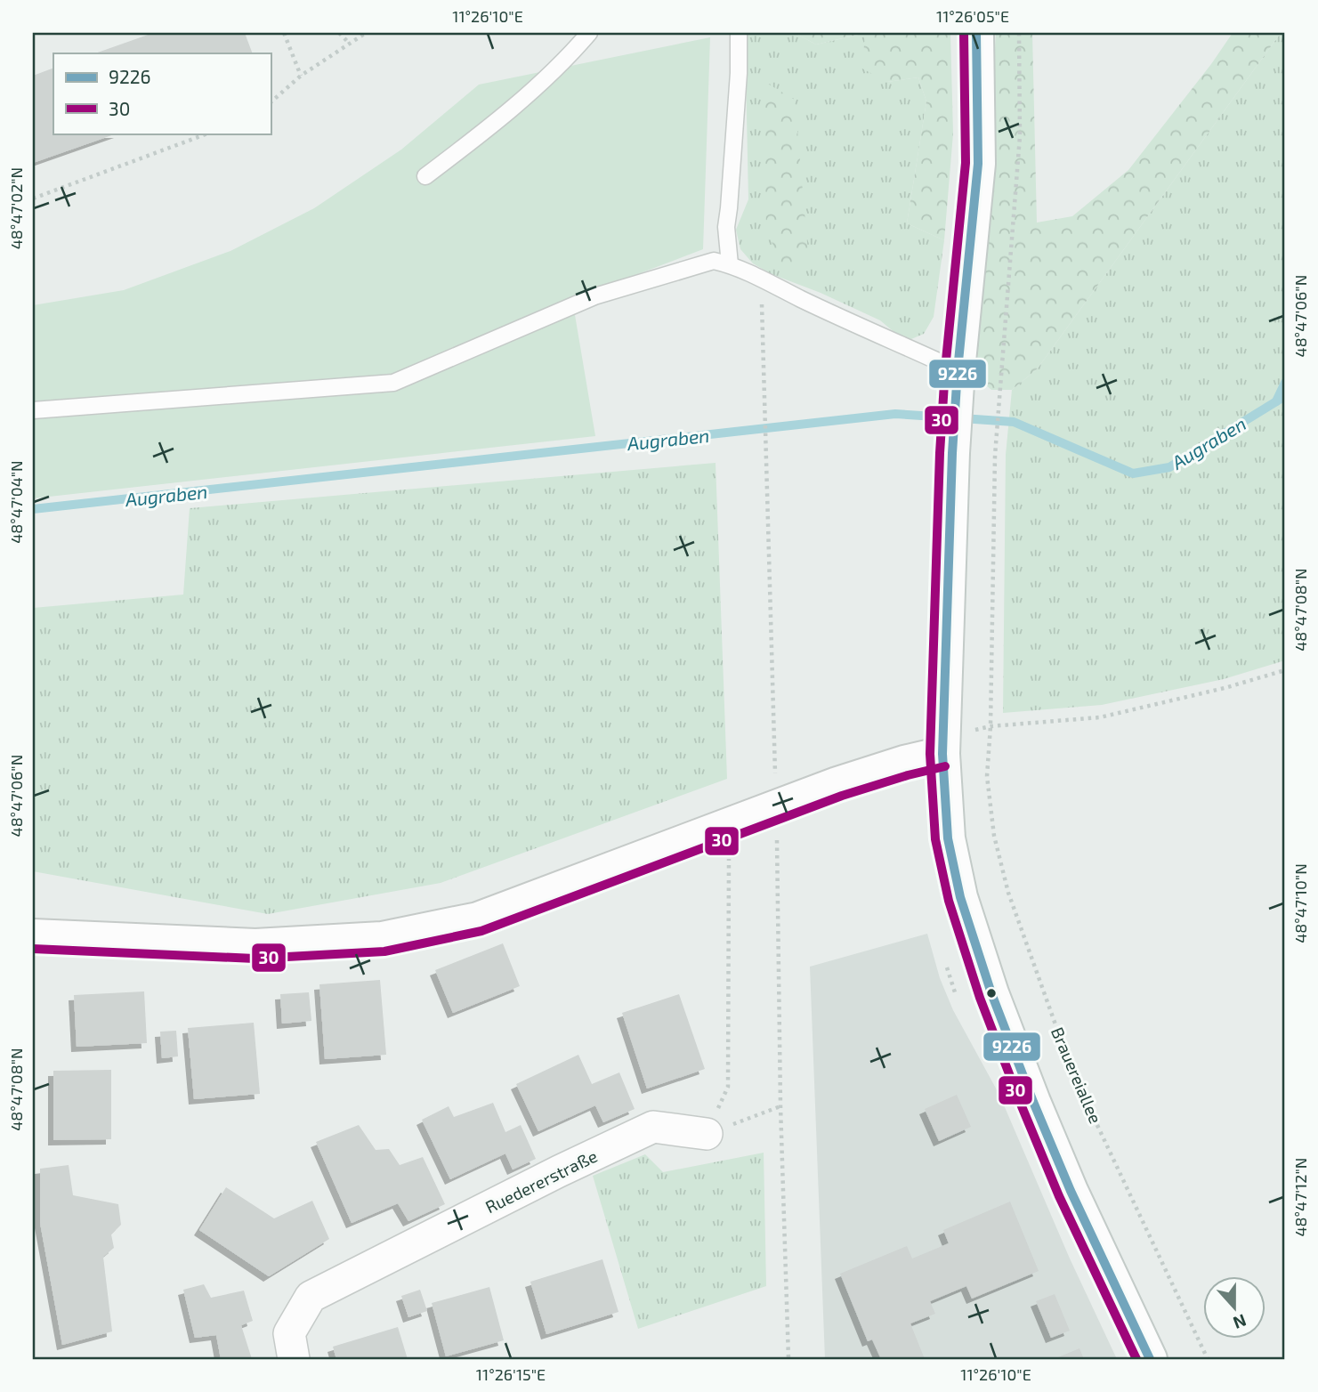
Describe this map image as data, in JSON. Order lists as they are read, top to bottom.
{
  "streets": {
    "street": ["Ruedererstraße"],
    "path": ["Brauereiallee"]
  },
  "water": ["Augraben"],
  "lines": ["transit line 9226", "transit line 30"],
  "legend": ["9226", "30"],
  "north": "bottom",
  "coordinates": [
    "11°26'10\"E",
    "11°26'05\"E",
    "48°47'02\"N",
    "48°47'06\"N",
    "48°47'04\"N",
    "48°47'08\"N",
    "48°47'10\"N",
    "48°47'12\"N",
    "11°26'15\"E"
  ]
}
